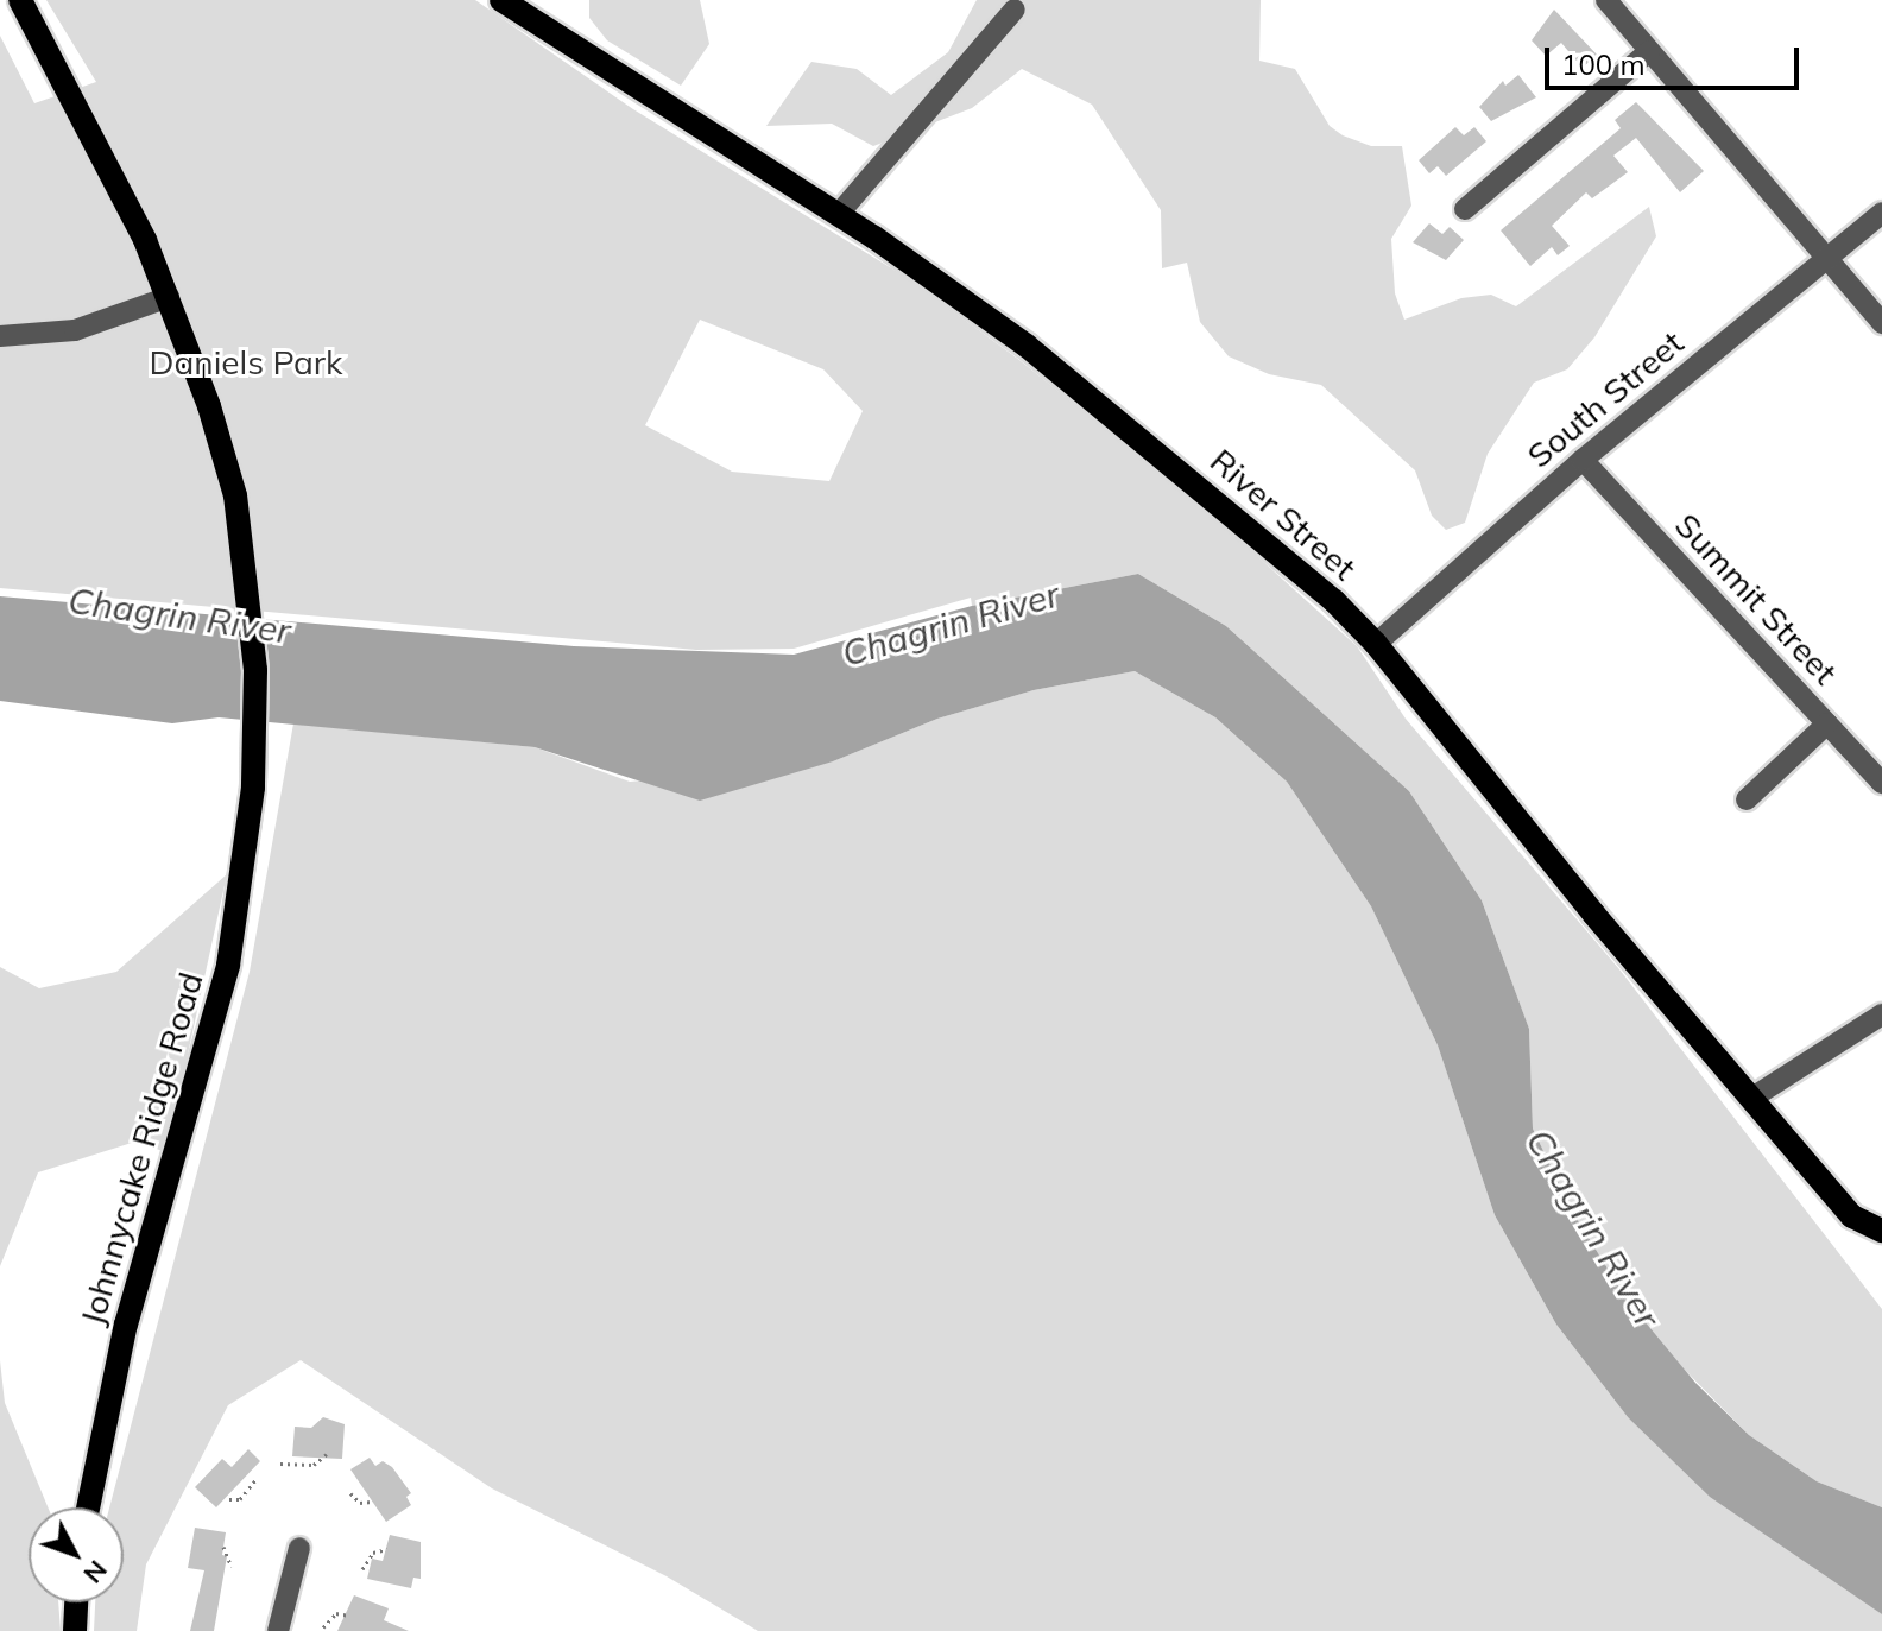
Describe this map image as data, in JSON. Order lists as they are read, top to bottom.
{
  "streets": {
    "main road": ["River Street", "Johnnycake Ridge Road"],
    "street": ["South Street", "Summit Street"]
  },
  "crossings": [
    ["South Street", "River Street"],
    ["South Street", "Summit Street"]
  ],
  "water": ["Chagrin River"],
  "parks": ["Daniels Park"],
  "scale_bar": "100 m",
  "north": "bottom right"
}
